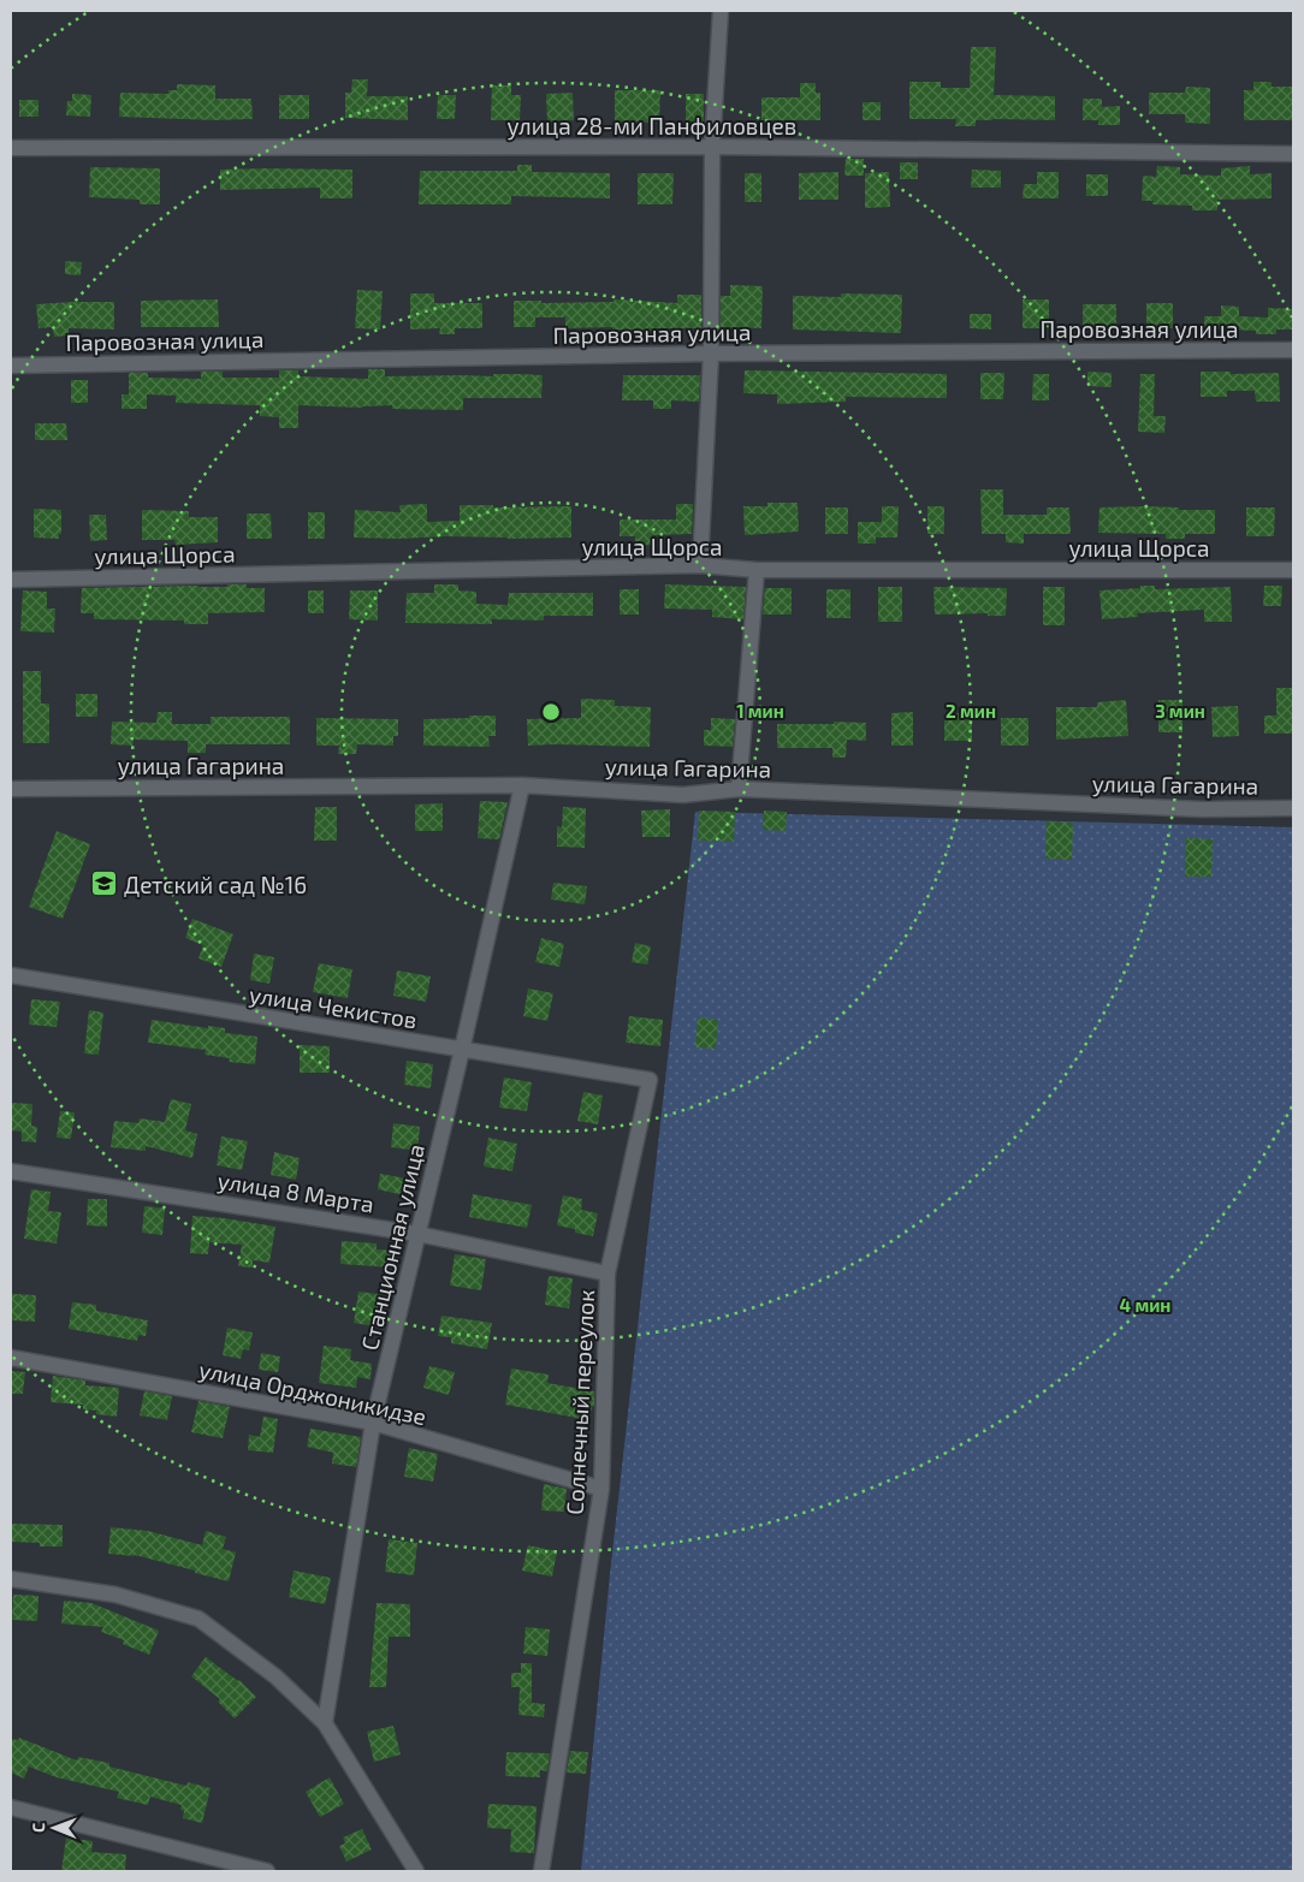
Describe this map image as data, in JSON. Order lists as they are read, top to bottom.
{
  "streets": {
    "street": [
      "улица 28-ми Панфиловцев",
      "Паровозная улица",
      "улица Щорса",
      "улица Гагарина",
      "улица Чекистов",
      "улица 8 Марта",
      "Станционная улица",
      "улица Орджоникидзе",
      "Солнечный переулок"
    ]
  },
  "crossings": [
    ["улица Гагарина", "Станционная улица"],
    ["улица Чекистов", "Станционная улица"],
    ["улица Чекистов", "Солнечный переулок"],
    ["улица 8 Марта", "Станционная улица"],
    ["улица 8 Марта", "Солнечный переулок"],
    ["Станционная улица", "улица Орджоникидзе"],
    ["улица Орджоникидзе", "Солнечный переулок"]
  ],
  "places": {
    "school or university": ["Детский сад №16"]
  },
  "north": "left",
  "rings": [
    "1 мин",
    "2 мин",
    "3 мин",
    "4 мин"
  ]
}
